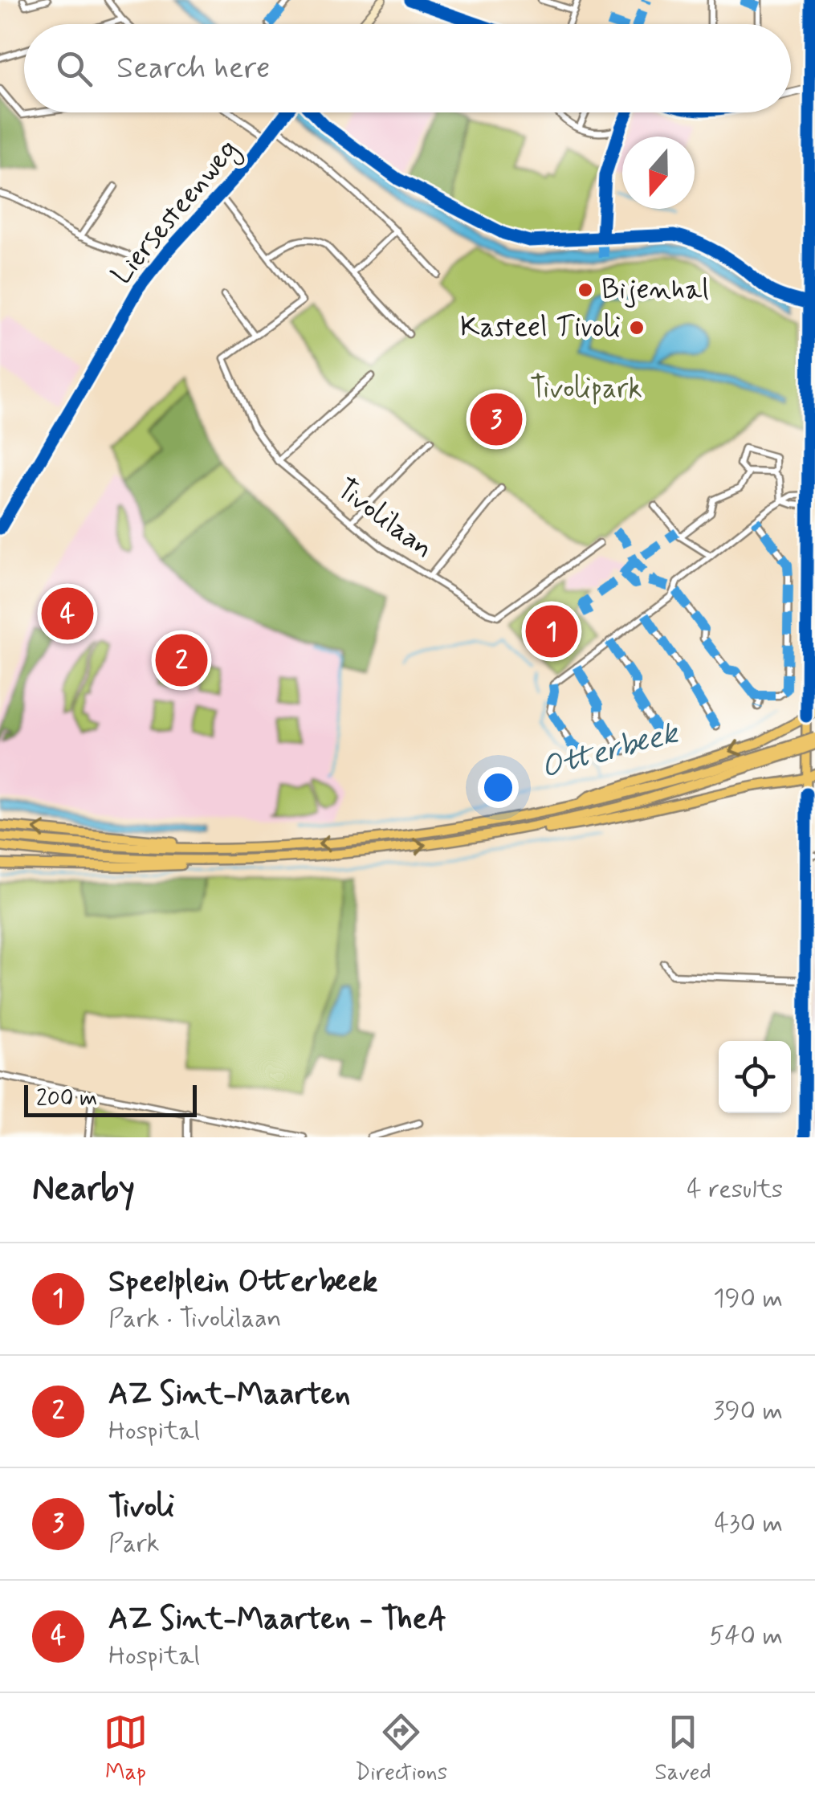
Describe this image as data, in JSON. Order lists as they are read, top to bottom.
{
  "streets": {
    "main road": ["Liersesteenweg"],
    "street": ["Tivolilaan"]
  },
  "crossings": [
    ["Liersesteenweg", "Tivolilaan"]
  ],
  "water": ["Otterbeek"],
  "parks": ["Tivolipark"],
  "places": ["Bijenhal", "Kasteel Tivoli"],
  "scale_bar": "200 m",
  "north": "bottom",
  "page": {
    "search": "Search here",
    "pins": [
      "3",
      "4",
      "1",
      "2"
    ],
    "scale": "200 m",
    "heading": ["Nearby", "4 results"],
    "list": [
      {
        "mark": "1",
        "name": "Speelplein Otterbeek",
        "note": "Park · Tivolilaan",
        "value": "190 m"
      },
      {
        "mark": "2",
        "name": "AZ Sint-Maarten",
        "note": "Hospital",
        "value": "390 m"
      },
      {
        "mark": "3",
        "name": "Tivoli",
        "note": "Park",
        "value": "430 m"
      },
      {
        "mark": "4",
        "name": "AZ Sint-Maarten - TheA",
        "note": "Hospital",
        "value": "540 m"
      }
    ],
    "nav": ["Map", "Directions", "Saved"]
  }
}
